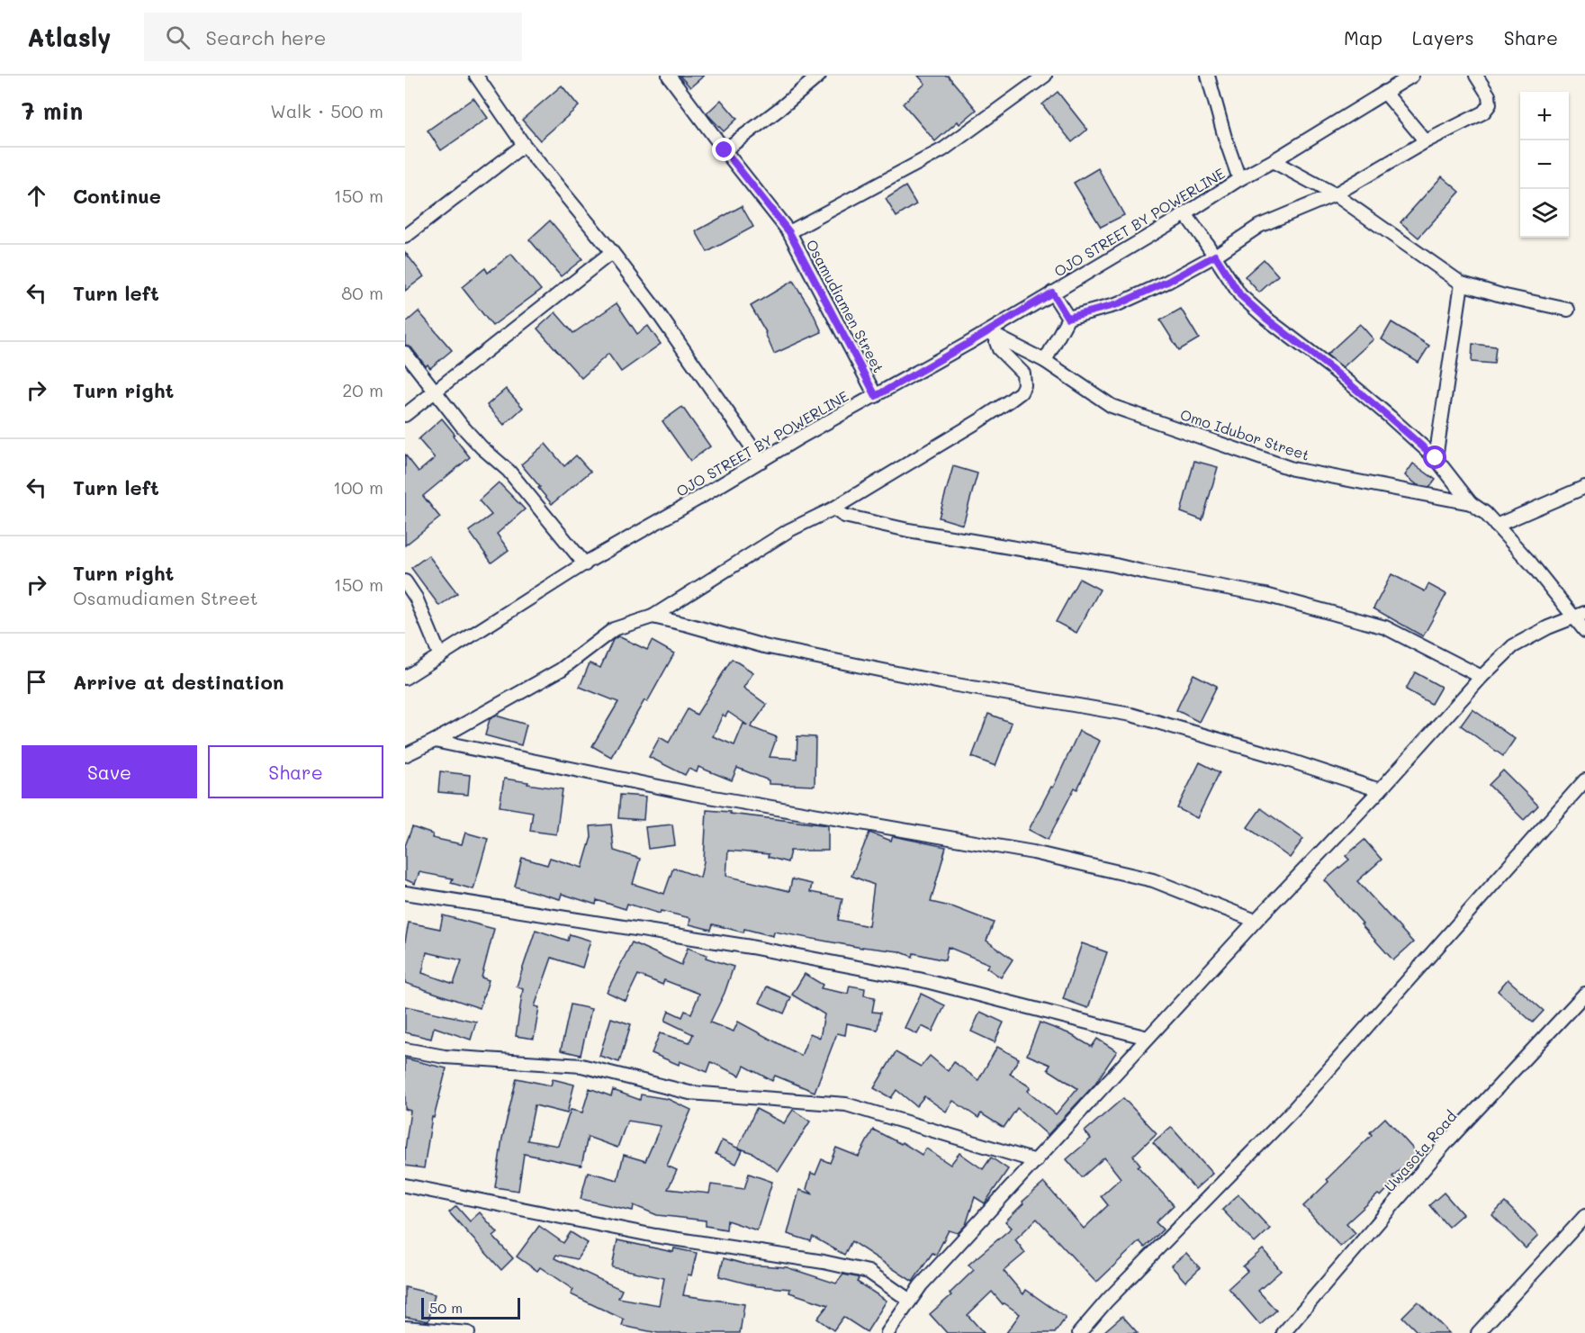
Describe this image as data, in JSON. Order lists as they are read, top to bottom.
{
  "streets": {
    "street": [
      "OJO STREET BY POWERLINE",
      "Osamudiamen Street",
      "Omo Idubor Street",
      "Uwasota Road"
    ]
  },
  "crossings": [
    ["OJO STREET BY POWERLINE", "Osamudiamen Street"],
    ["OJO STREET BY POWERLINE", "Omo Idubor Street"]
  ],
  "scale_bar": "50 m",
  "page": {
    "header": "Atlasly",
    "search": "Search here",
    "nav": ["Map", "Layers", "Share"],
    "heading": ["7 min", "Walk · 500 m"],
    "map_buttons": ["+", "−"],
    "list": [
      ["Continue", "150 m"],
      ["Turn left", "80 m"],
      ["Turn right", "20 m"],
      ["Turn left", "100 m"],
      ["Turn right", "Osamudiamen Street", "150 m"],
      "Arrive at destination"
    ],
    "buttons": ["Save", "Share"],
    "scale": "50 m"
  }
}
